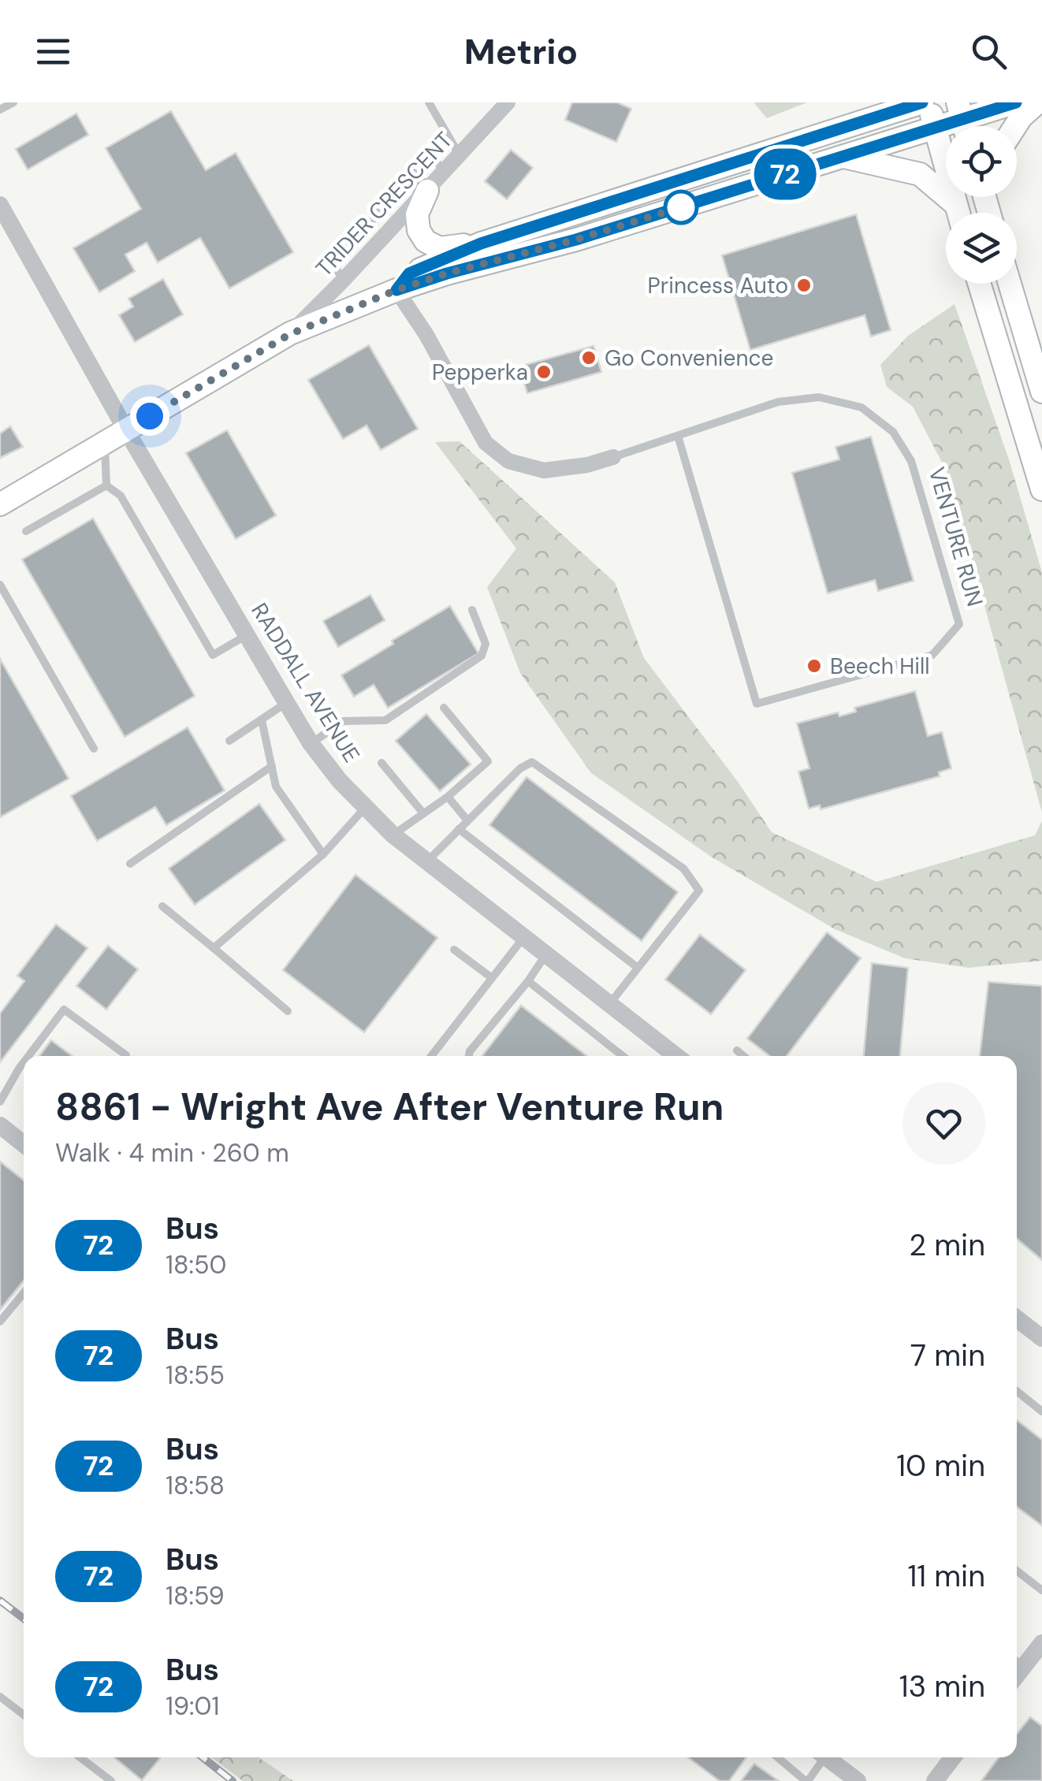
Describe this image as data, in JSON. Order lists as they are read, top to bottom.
{
  "streets": {
    "street": ["TRIDER CRESCENT", "VENTURE RUN", "RADDALL AVENUE"]
  },
  "places": [
    "Princess Auto",
    "Go Convenience",
    "Pepperka",
    "Beech Hill"
  ],
  "lines": ["bus line 72"],
  "page": {
    "header": "Metrio",
    "on_map": "72",
    "heading": ["8861 - Wright Ave After Venture Run", "Walk · 4 min · 260 m"],
    "list": [
      {
        "mark": "72",
        "name": "Bus",
        "note": "18:50",
        "value": "2 min"
      },
      {
        "mark": "72",
        "name": "Bus",
        "note": "18:55",
        "value": "7 min"
      },
      {
        "mark": "72",
        "name": "Bus",
        "note": "18:58",
        "value": "10 min"
      },
      {
        "mark": "72",
        "name": "Bus",
        "note": "18:59",
        "value": "11 min"
      },
      {
        "mark": "72",
        "name": "Bus",
        "note": "19:01",
        "value": "13 min"
      }
    ]
  }
}
